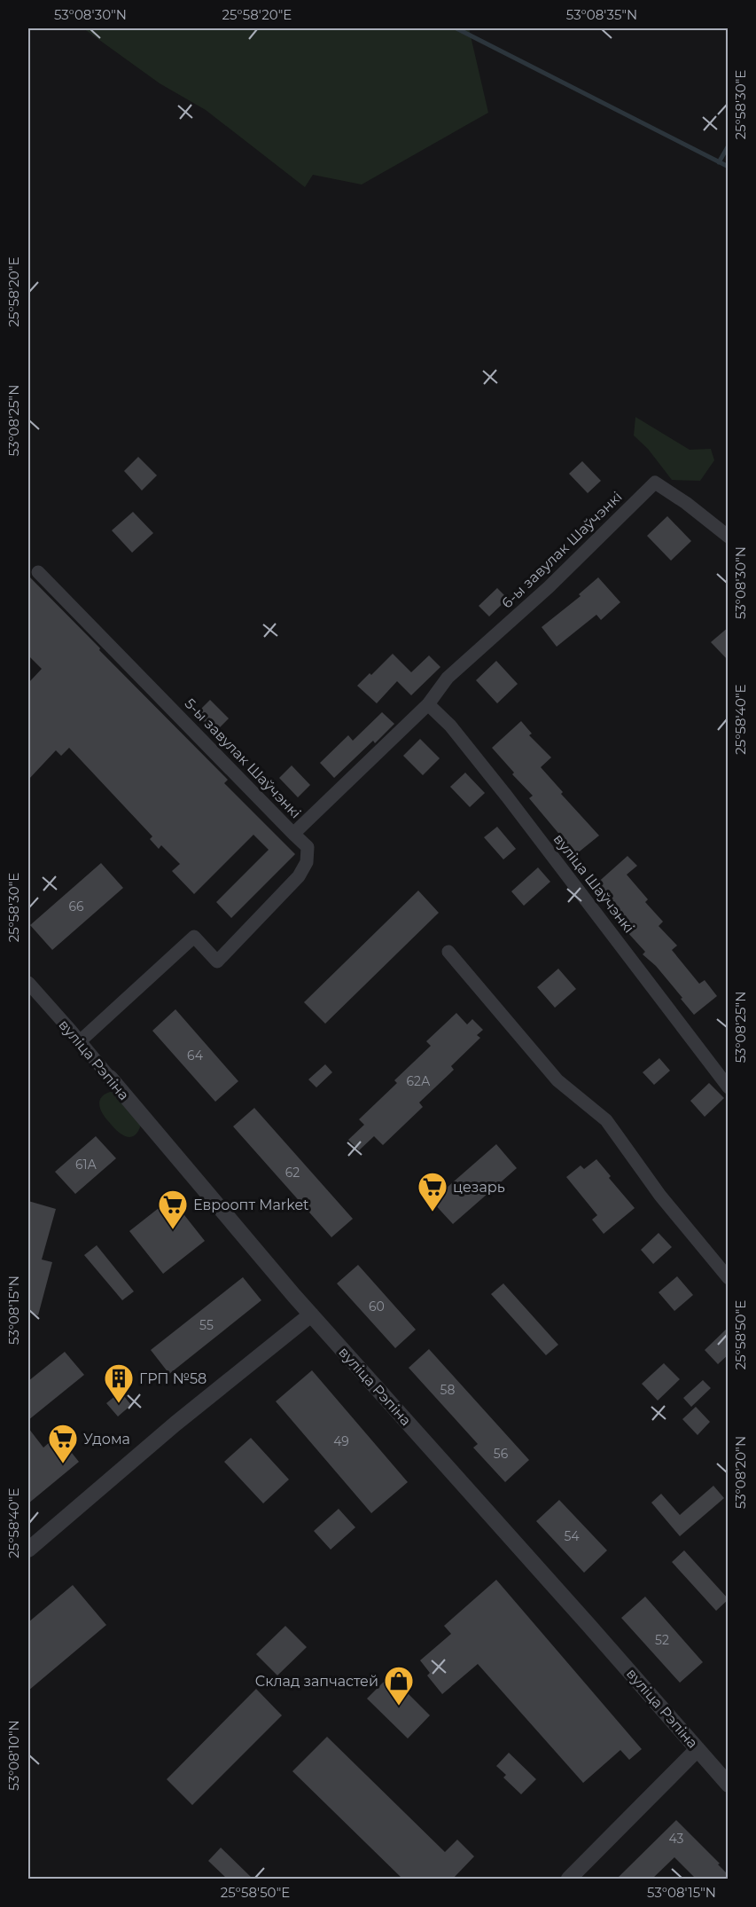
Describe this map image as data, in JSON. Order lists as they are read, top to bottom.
{
  "streets": {
    "street": [
      "6-ы завулак Шаўчэнкі",
      "5-ы завулак Шаўчэнкі",
      "вуліца Шаўчэнкі",
      "вуліца Рэпіна"
    ]
  },
  "crossings": [
    ["6-ы завулак Шаўчэнкі", "5-ы завулак Шаўчэнкі"],
    ["6-ы завулак Шаўчэнкі", "вуліца Шаўчэнкі"],
    ["5-ы завулак Шаўчэнкі", "вуліца Шаўчэнкі"]
  ],
  "places": {
    "supermarket": ["цезарь", "Евроопт Market", "Удома"],
    "building": ["ГРП №58"],
    "shop": ["Склад запчастей"]
  },
  "house_numbers": [
    "66",
    "64",
    "62А",
    "61А",
    "62",
    "60",
    "55",
    "58",
    "49",
    "56",
    "54",
    "52",
    "43"
  ],
  "coordinates": [
    "53°08'30\"N",
    "25°58'20\"E",
    "53°08'35\"N",
    "25°58'30\"E",
    "53°08'25\"N",
    "25°58'40\"E",
    "53°08'15\"N",
    "25°58'50\"E",
    "53°08'20\"N",
    "53°08'10\"N"
  ]
}
